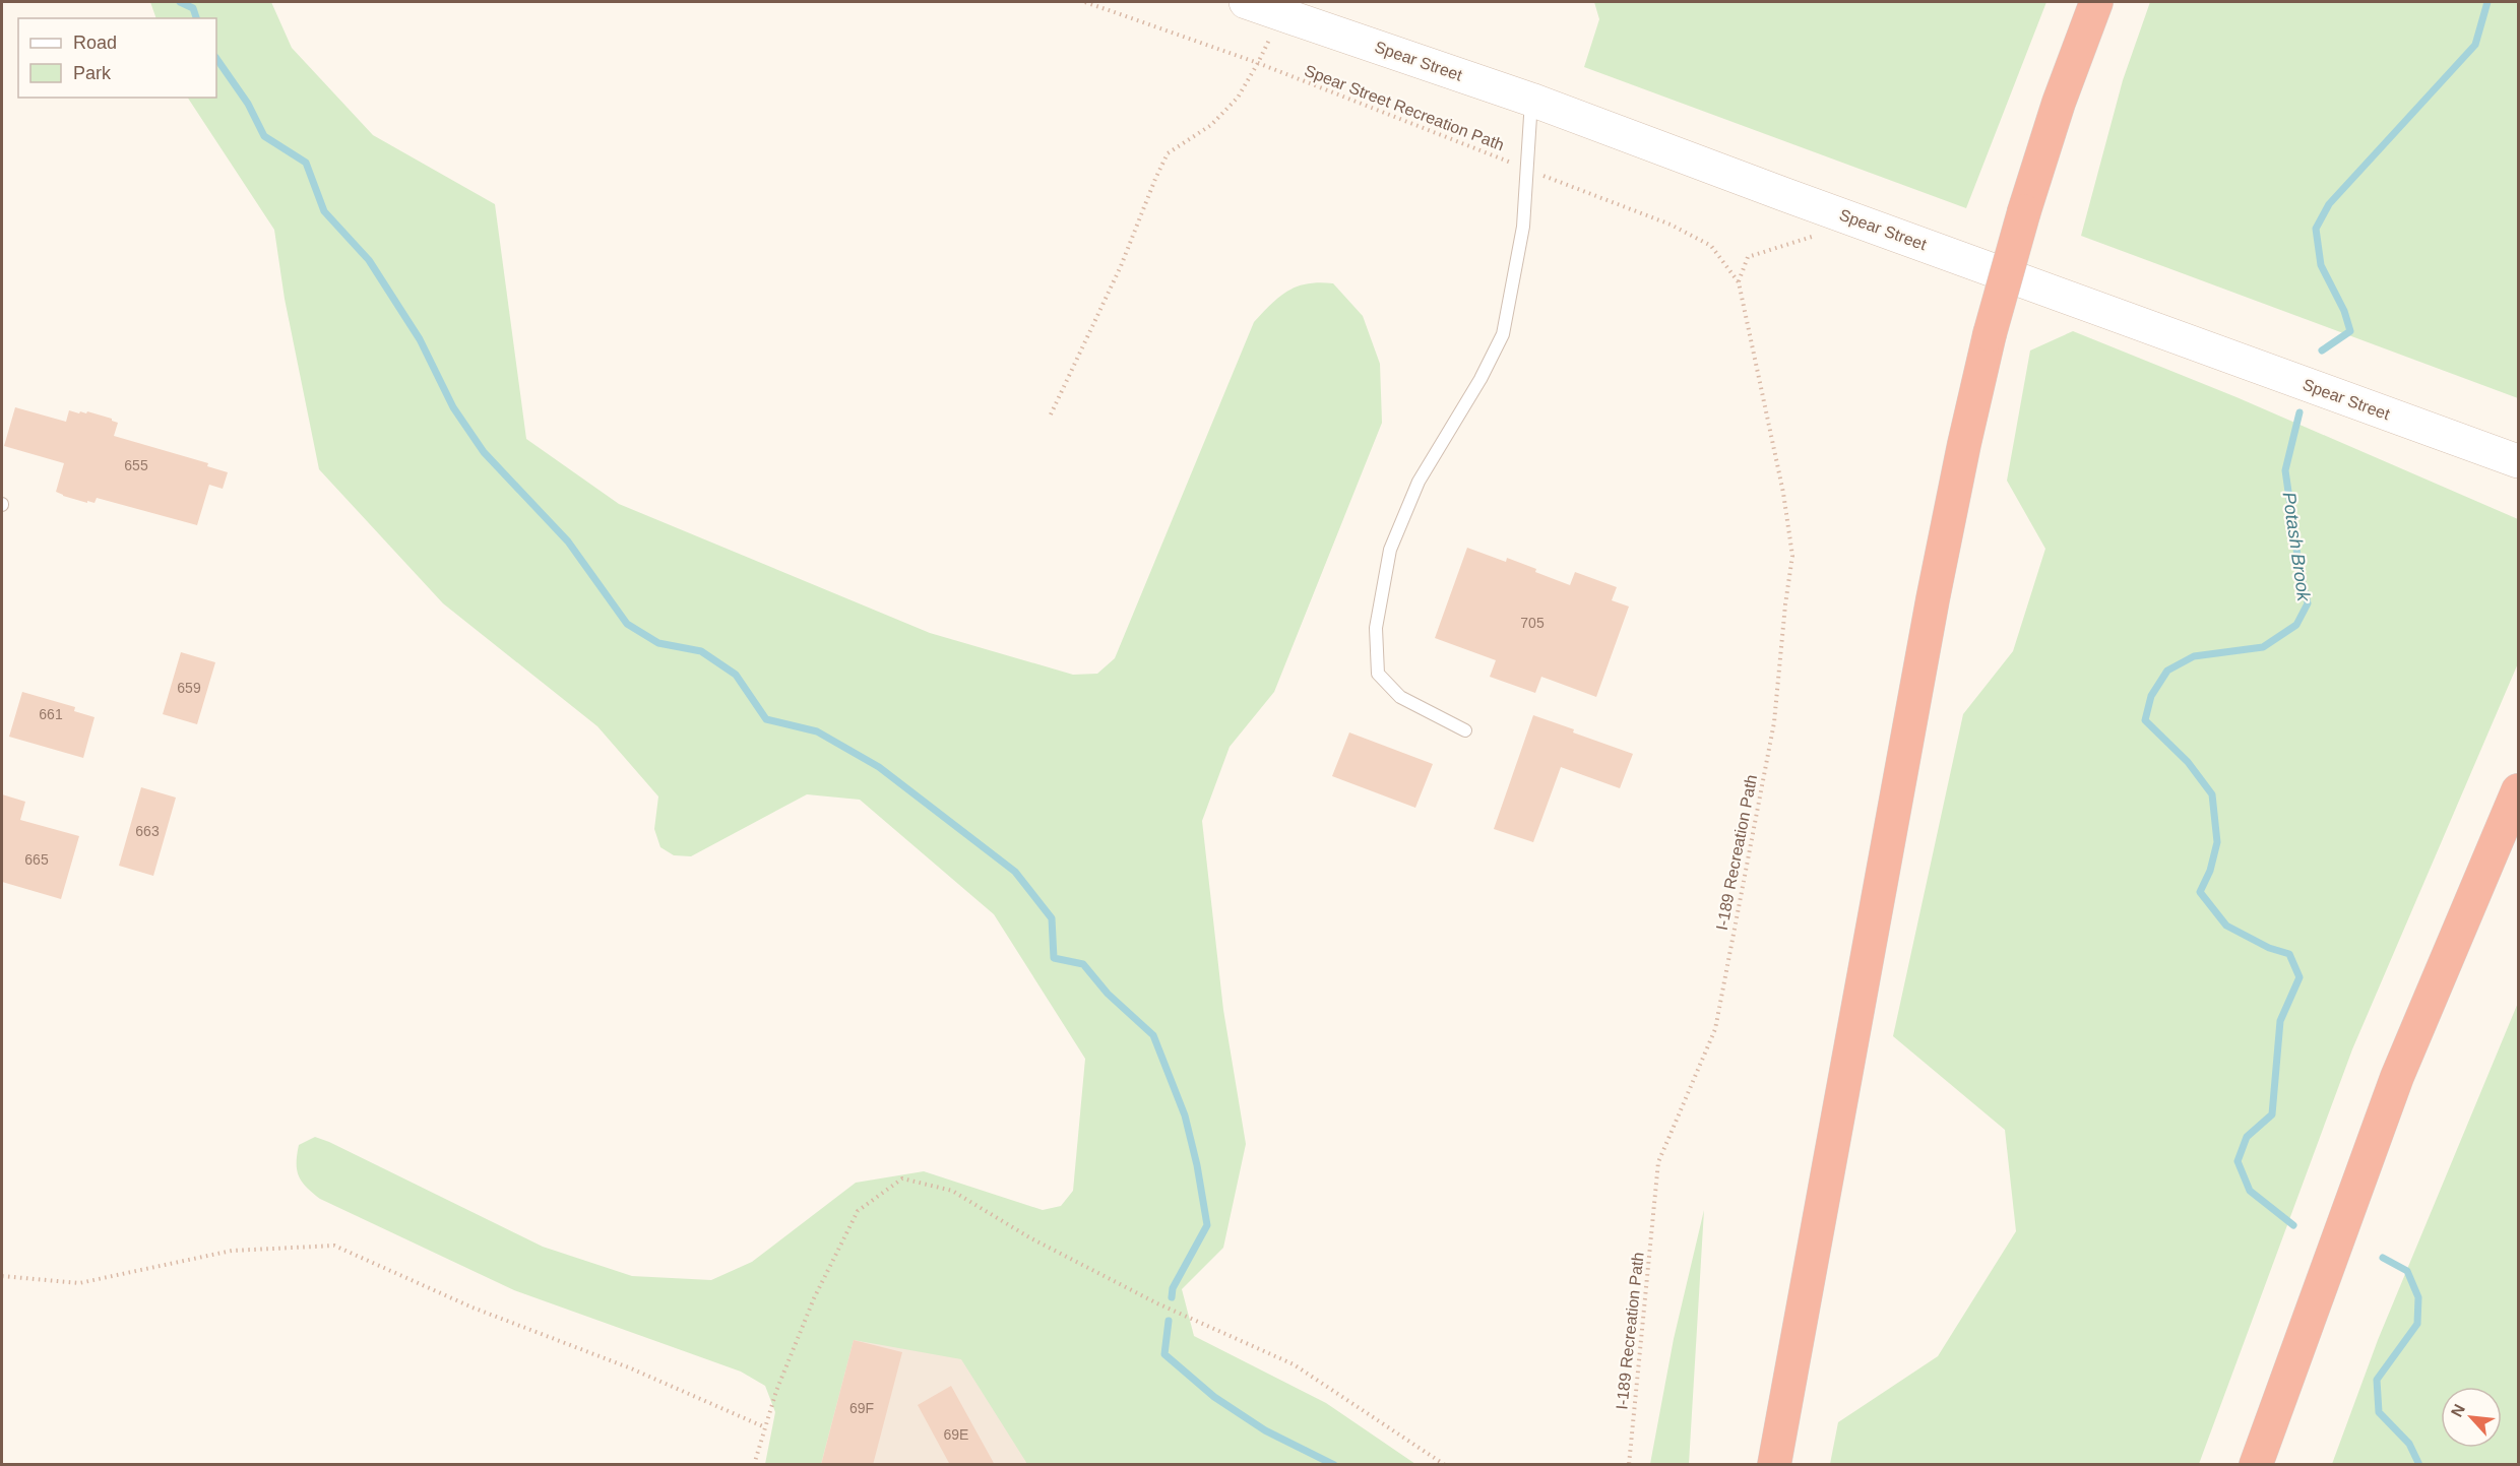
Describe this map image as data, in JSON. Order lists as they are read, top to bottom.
{
  "streets": {
    "main road": ["Spear Street"],
    "path": ["Spear Street Recreation Path", "I-189 Recreation Path"]
  },
  "crossings": [
    ["Spear Street Recreation Path", "I-189 Recreation Path"]
  ],
  "water": ["Potash Brook"],
  "house_numbers": [
    "655",
    "705",
    "659",
    "661",
    "663",
    "665",
    "69F",
    "69E"
  ],
  "legend": ["Road", "Park"],
  "north": "top left"
}
